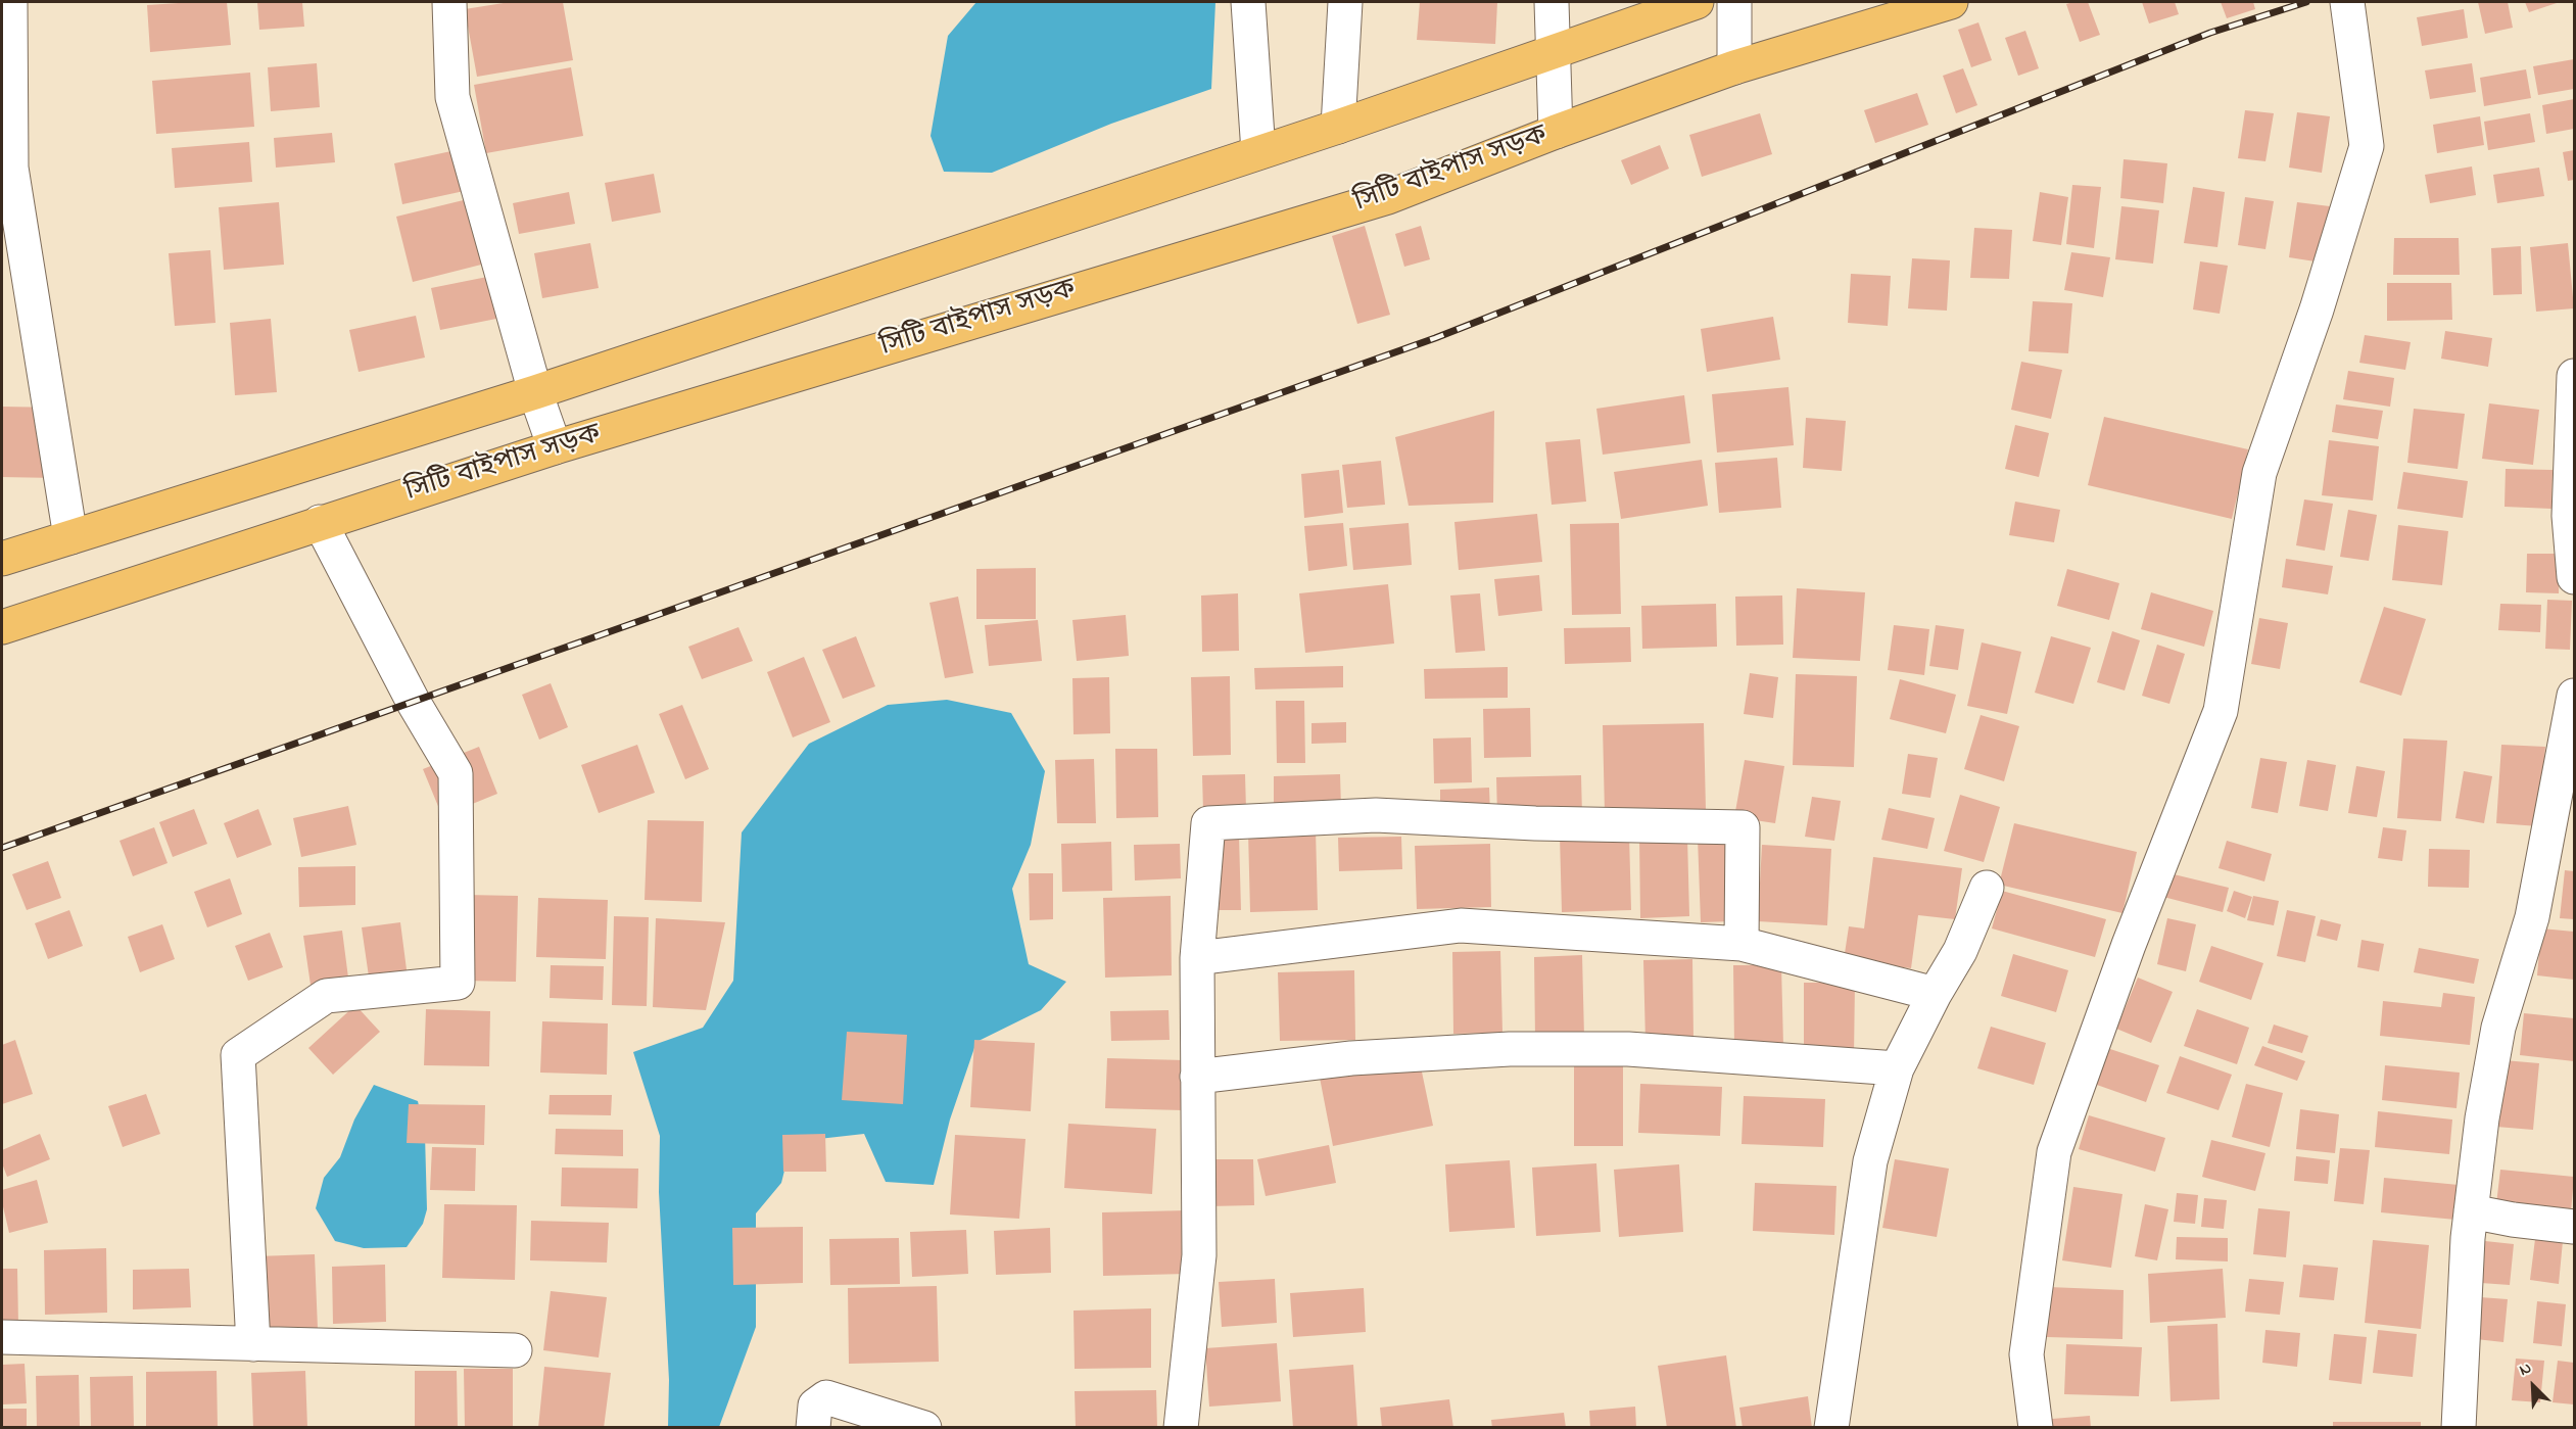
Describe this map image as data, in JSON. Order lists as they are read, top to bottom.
{
  "streets": {
    "main road": ["সিটি বাইপাস সড়ক"]
  },
  "north": "top left"
}
